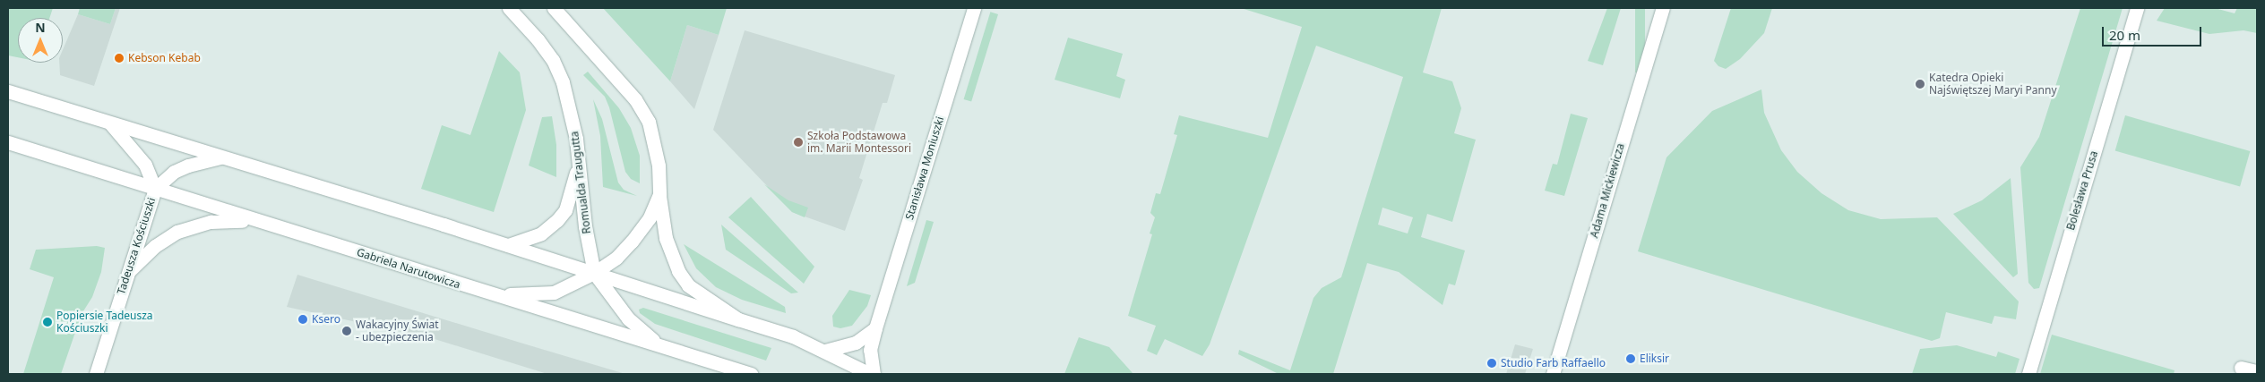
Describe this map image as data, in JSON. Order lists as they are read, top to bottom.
{
  "streets": {
    "street": [
      "Stanisława Moniuszki",
      "Romualda Traugutta",
      "Adama Mickiewicza",
      "Bolesława Prusa",
      "Tadeusza Kościuszki",
      "Gabriela Narutowicza"
    ]
  },
  "crossings": [
    ["Romualda Traugutta", "Gabriela Narutowicza"],
    ["Tadeusza Kościuszki", "Gabriela Narutowicza"]
  ],
  "places": [
    "Kebson Kebab",
    "Katedra Opieki Najświętszej Maryi Panny",
    "Szkoła Podstawowa im. Marii Montessori",
    "Ksero",
    "Popiersie Tadeusza Kościuszki",
    "Wakacyjny Świat - ubezpieczenia",
    "Eliksir",
    "Studio Farb Raffaello"
  ],
  "scale_bar": "20 m",
  "north": "top"
}
